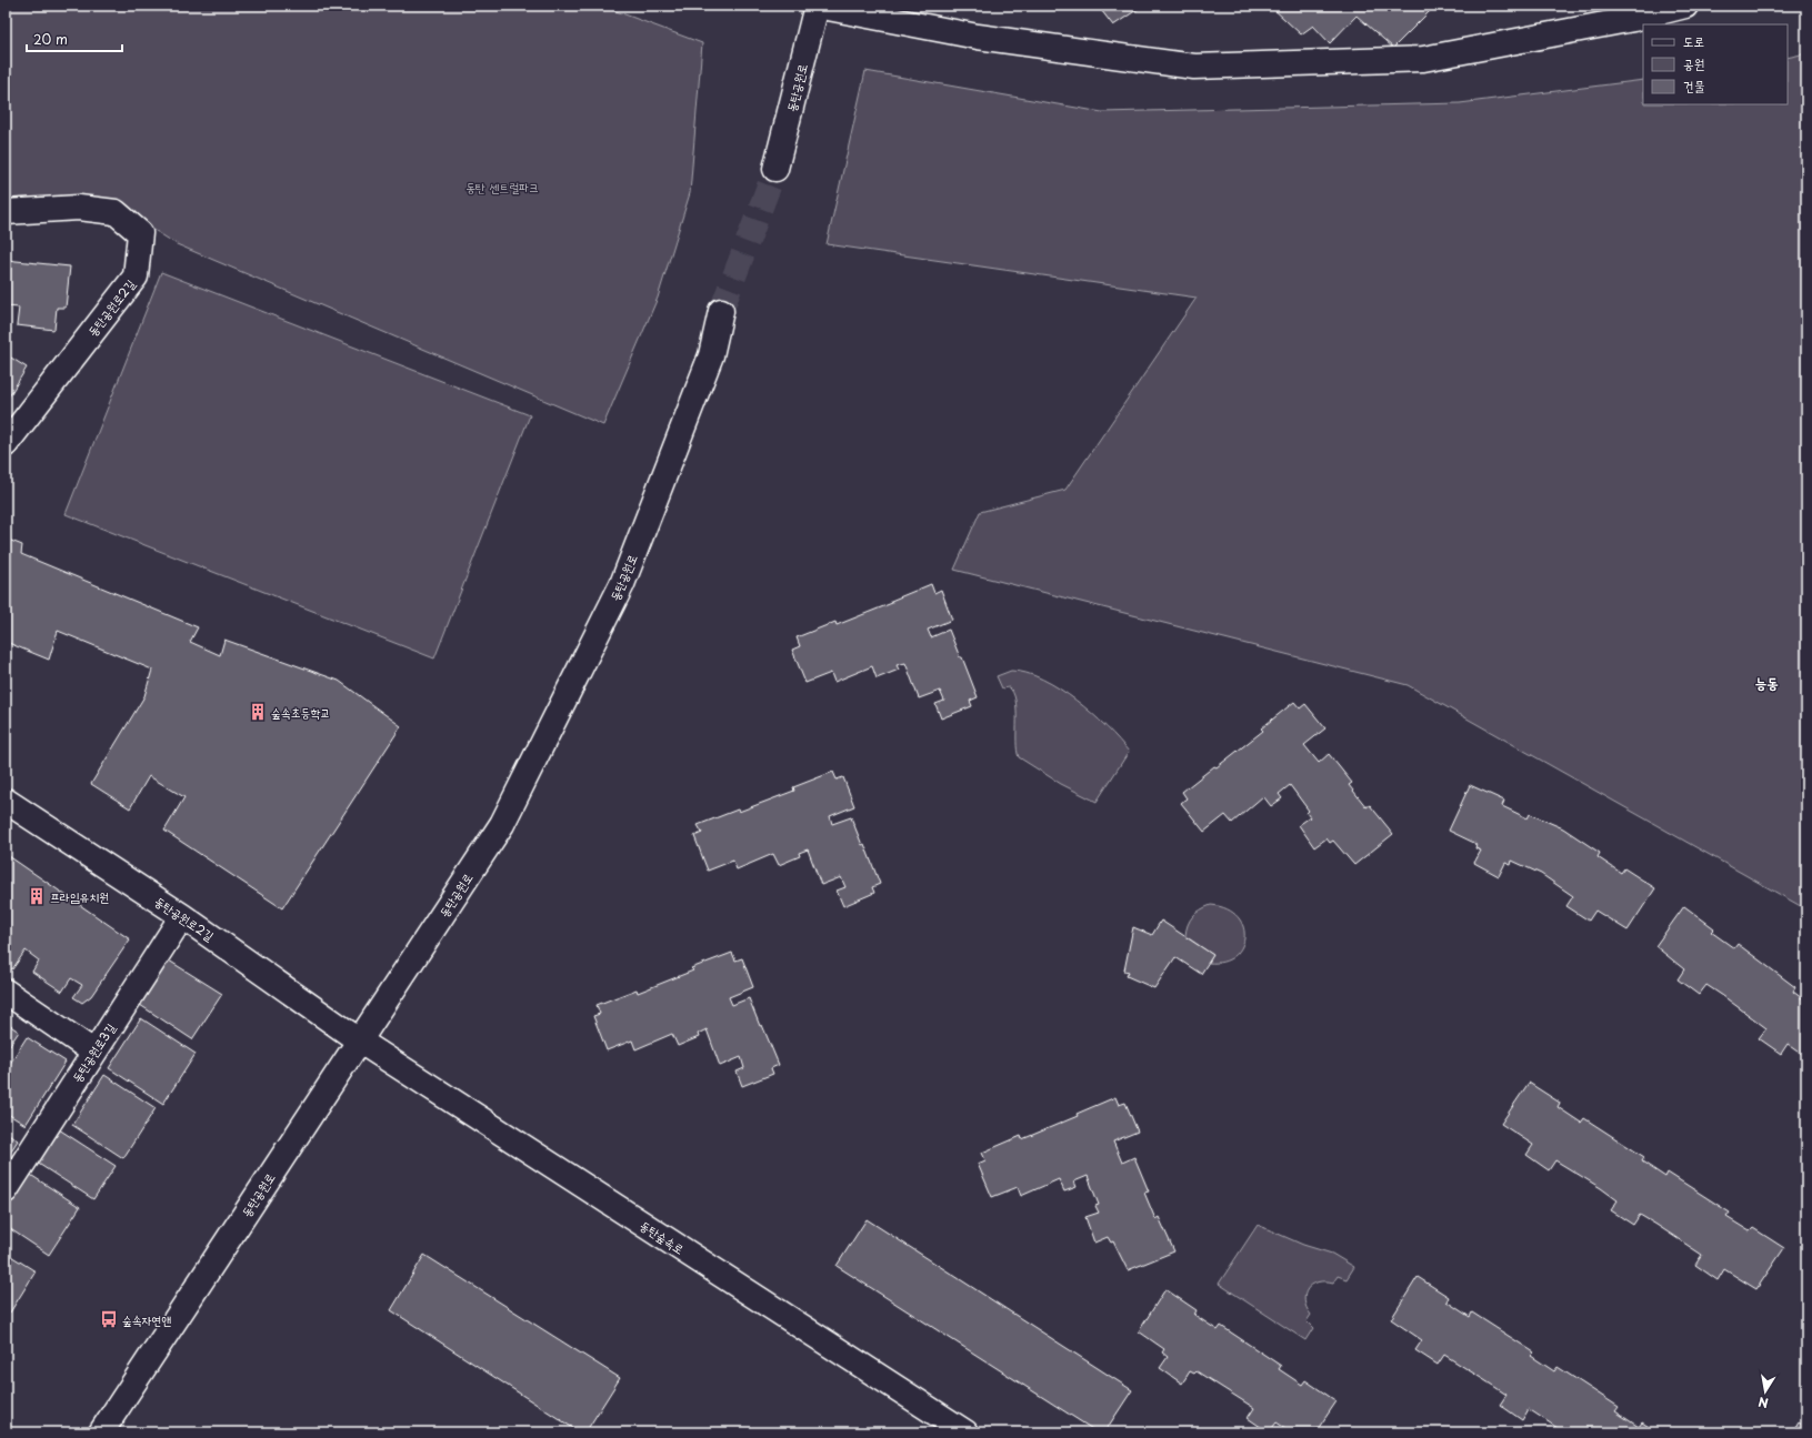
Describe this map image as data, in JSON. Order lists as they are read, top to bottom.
{
  "streets": {
    "street": [
      "동탄공원로",
      "동탄공원로2길",
      "동탄공원로3길",
      "동탄숲속로"
    ]
  },
  "crossings": [
    ["동탄공원로", "동탄공원로2길"],
    ["동탄공원로", "동탄숲속로"],
    ["동탄공원로2길", "동탄공원로3길"],
    ["동탄공원로2길", "동탄숲속로"]
  ],
  "districts": ["능동"],
  "parks": ["동탄 센트럴파크"],
  "places": {
    "building": ["숲속초등학교", "프라임유치원"],
    "bus stop": ["숲속자연앤"]
  },
  "legend": ["도로", "공원", "건물"],
  "scale_bar": "20 m",
  "north": "bottom"
}
